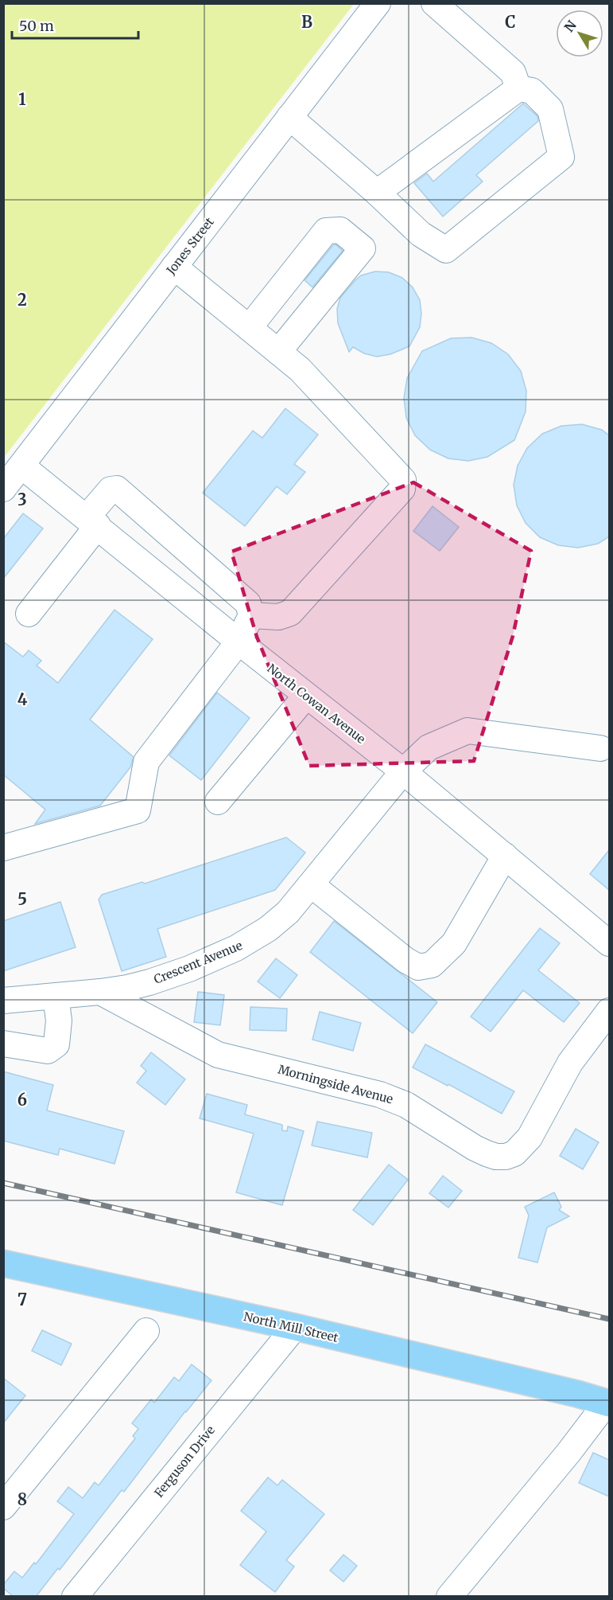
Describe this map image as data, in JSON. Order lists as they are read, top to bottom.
{
  "streets": {
    "main road": ["North Mill Street"],
    "street": [
      "Jones Street",
      "North Cowan Avenue",
      "Crescent Avenue",
      "Morningside Avenue",
      "Ferguson Drive"
    ]
  },
  "crossings": [
    ["Jones Street", "North Cowan Avenue"],
    ["North Cowan Avenue", "Crescent Avenue"],
    ["Crescent Avenue", "Morningside Avenue"],
    ["North Mill Street", "Ferguson Drive"]
  ],
  "scale_bar": "50 m",
  "north": "top left",
  "grid": {
    "columns": ["B", "C"],
    "rows": [
      "1",
      "2",
      "3",
      "4",
      "5",
      "6",
      "7",
      "8"
    ]
  }
}
